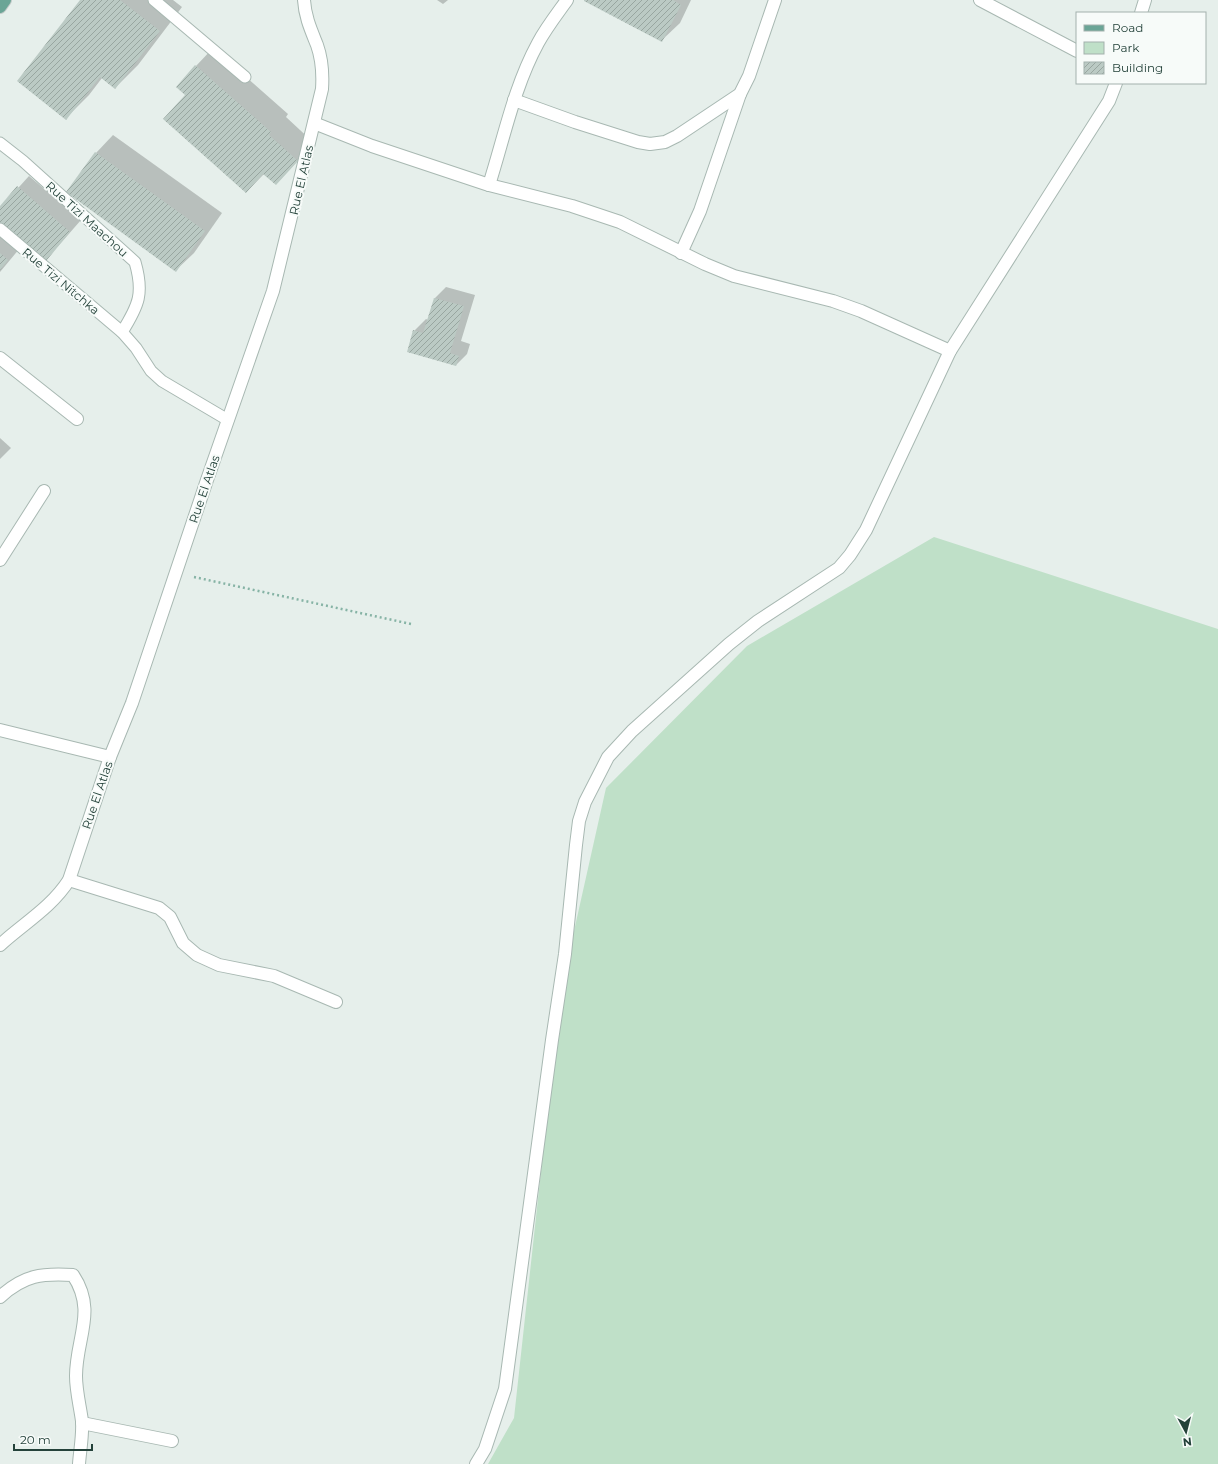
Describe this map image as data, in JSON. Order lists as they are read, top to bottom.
{
  "streets": {
    "street": ["Rue El Atlas"],
    "lane": ["Rue Tizi Maachou", "Rue Tizi Nitchka"]
  },
  "crossings": [
    ["Rue El Atlas", "Rue Tizi Nitchka"],
    ["Rue Tizi Maachou", "Rue Tizi Nitchka"]
  ],
  "legend": ["Road", "Park", "Building"],
  "scale_bar": "20 m",
  "north": "bottom"
}
